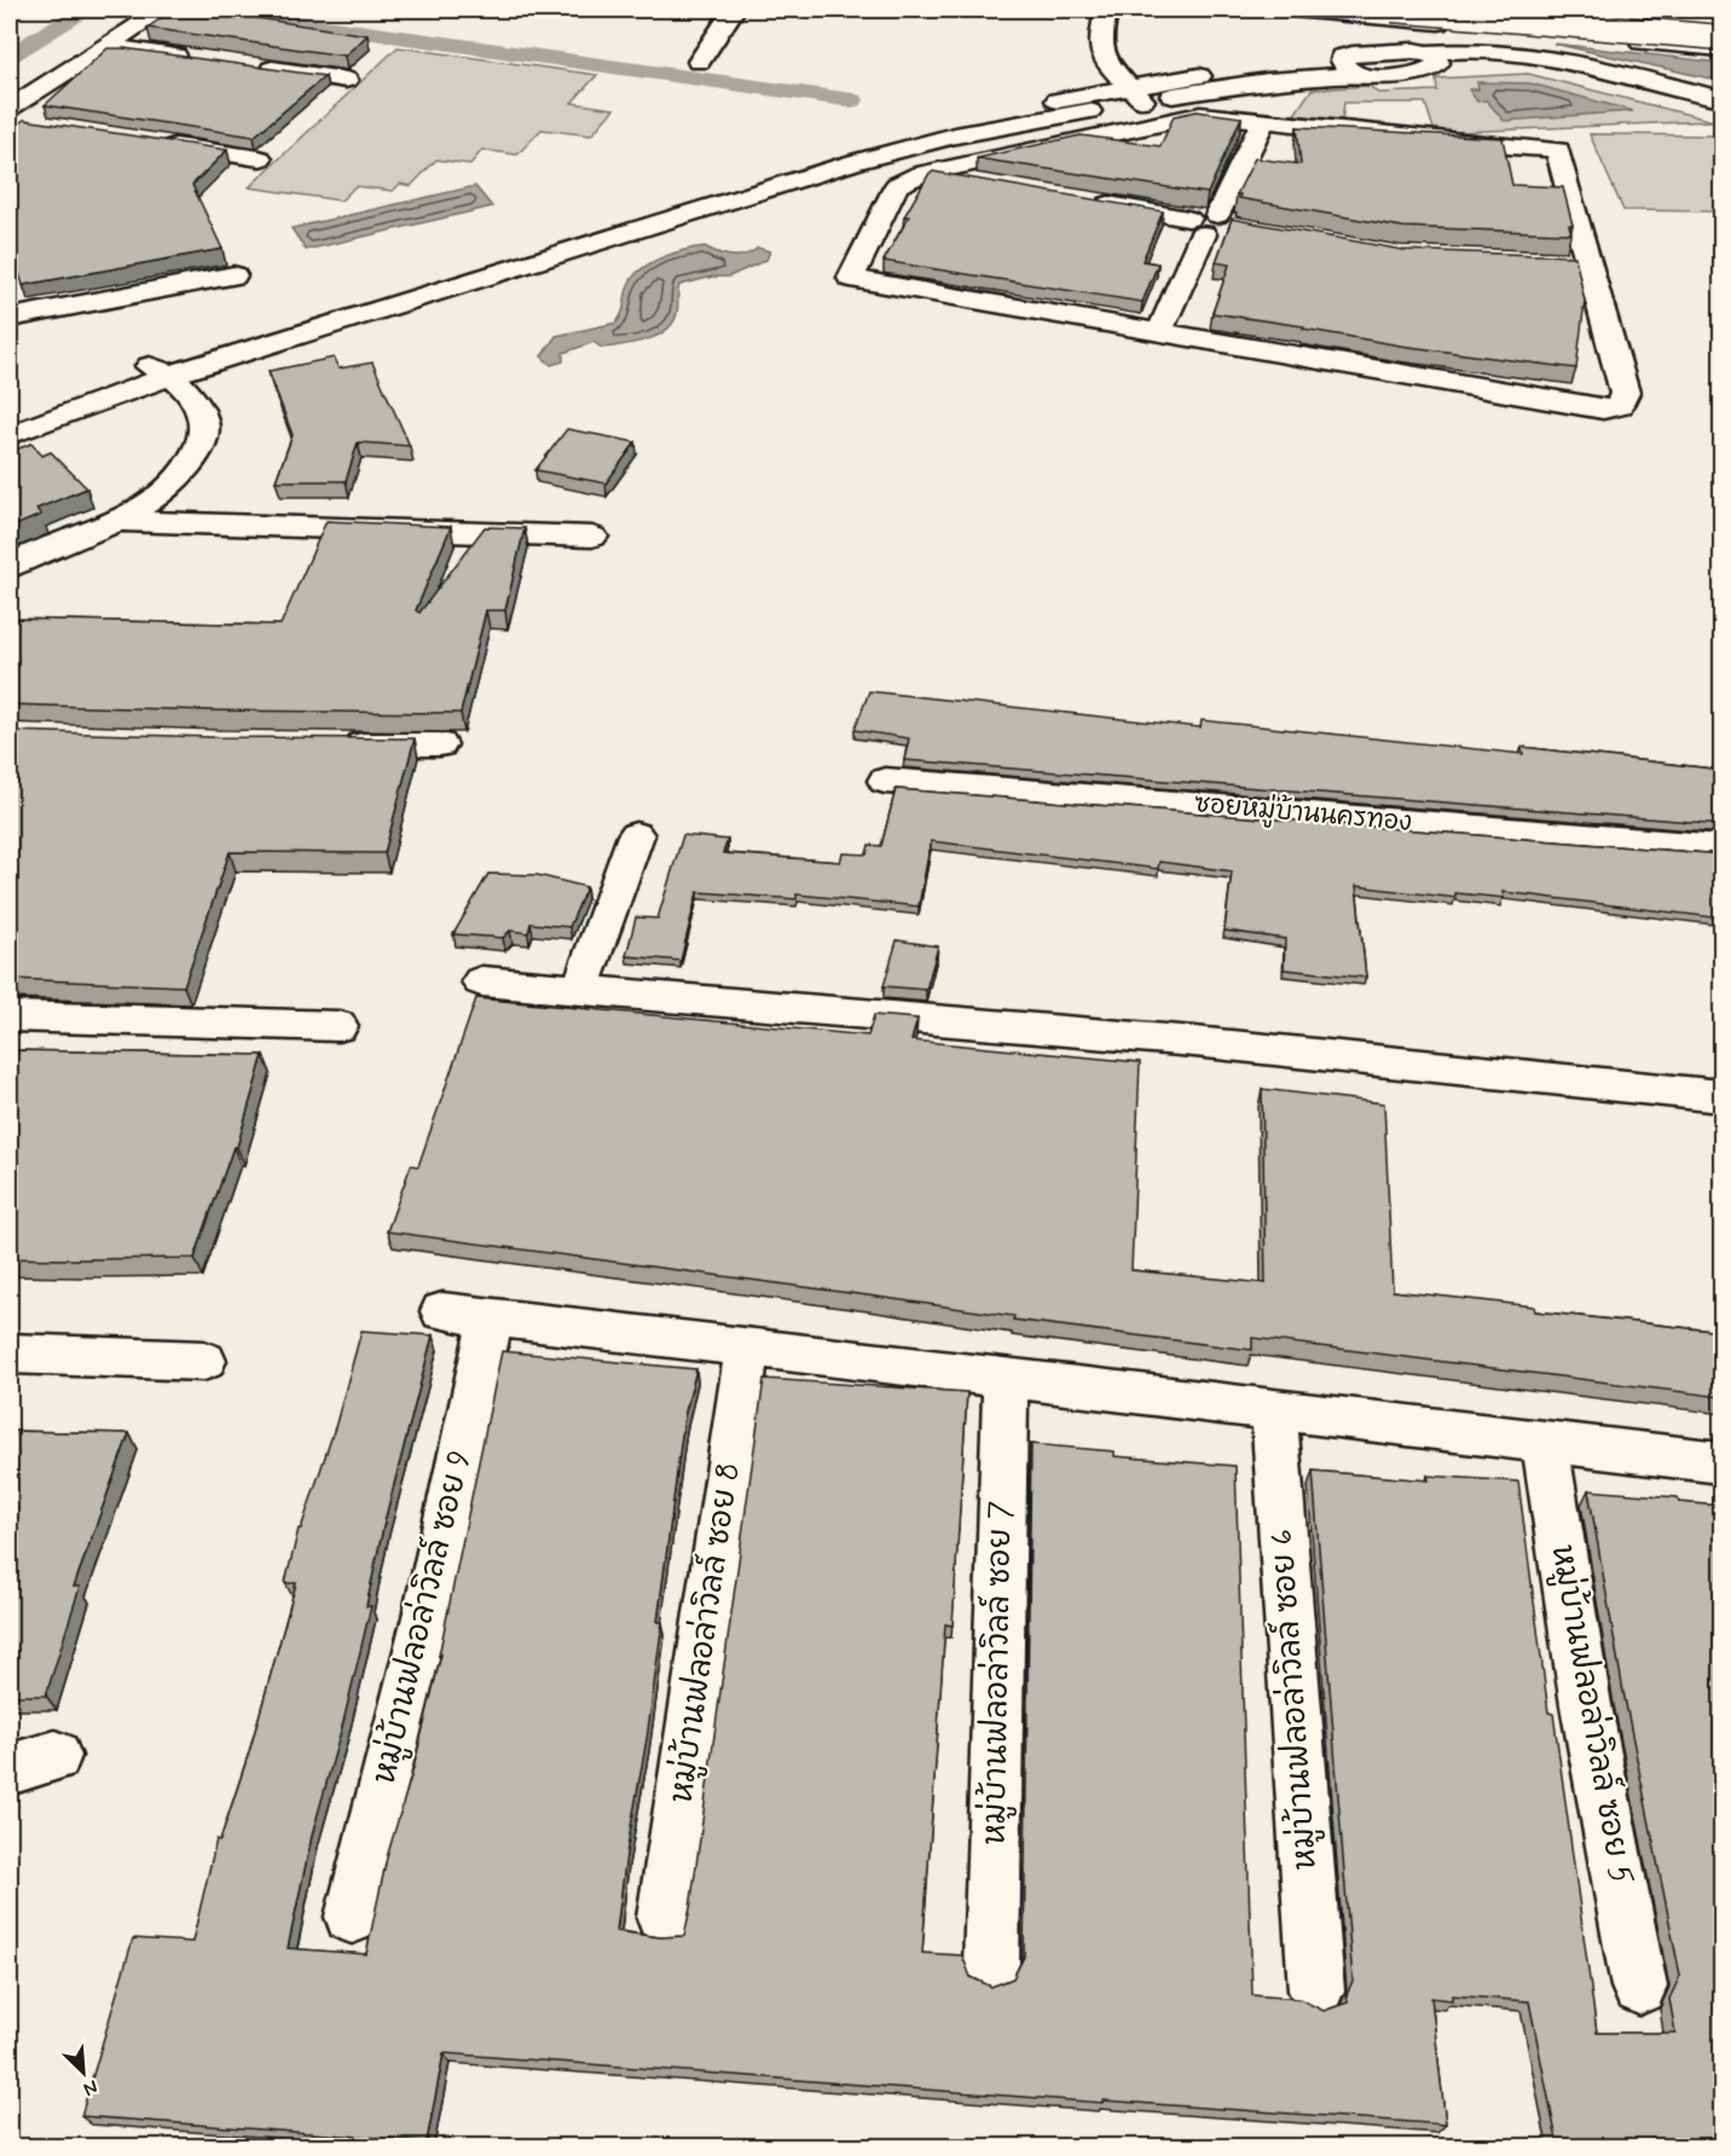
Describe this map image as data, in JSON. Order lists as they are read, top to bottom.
{
  "streets": {
    "main road": [
      "ซอยหมู่บ้านนครทอง",
      "หมู่บ้านฟลอล่าวิลล์ ซอย 9",
      "หมู่บ้านฟลอล่าวิลล์ ซอย 8",
      "หมู่บ้านฟลอล่าวิลล์ ซอย 7",
      "หมู่บ้านฟลอล่าวิลล์ ซอย 6",
      "หมู่บ้านฟลอล่าวิลล์ ซอย 5"
    ]
  },
  "north": "bottom right"
}
